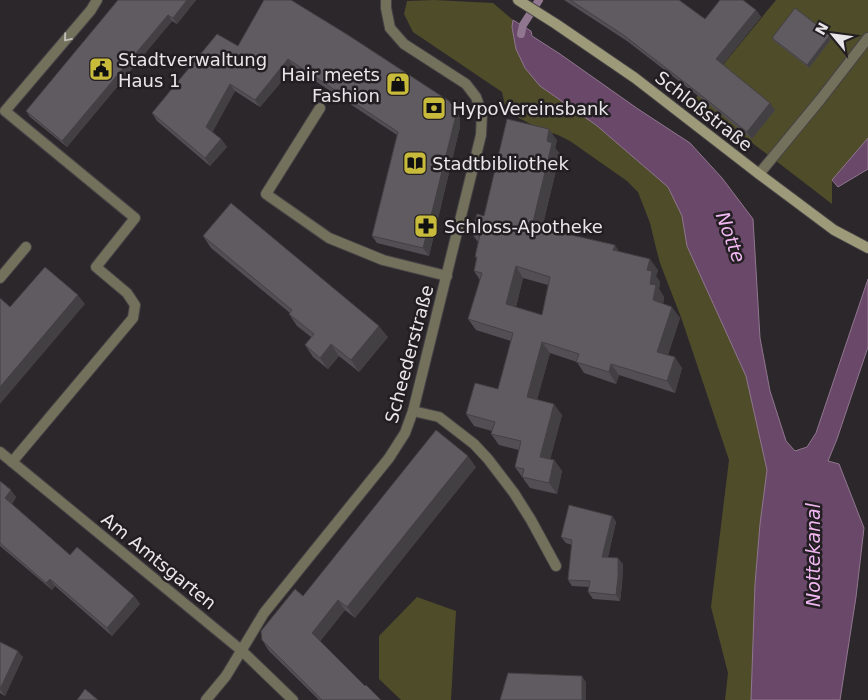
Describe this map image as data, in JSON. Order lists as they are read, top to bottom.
{
  "streets": {
    "main road": ["Schloßstraße"],
    "street": ["Scheederstraße", "Am Amtsgarten"]
  },
  "crossings": [
    ["Scheederstraße", "Am Amtsgarten"]
  ],
  "water": ["Notte", "Nottekanal"],
  "places": {
    "public building": ["Stadtverwaltung Haus 1"],
    "shop": ["Hair meets Fashion"],
    "bank": ["HypoVereinsbank"],
    "library": ["Stadtbibliothek"],
    "pharmacy": ["Schloss-Apotheke"]
  },
  "north": "top left"
}
